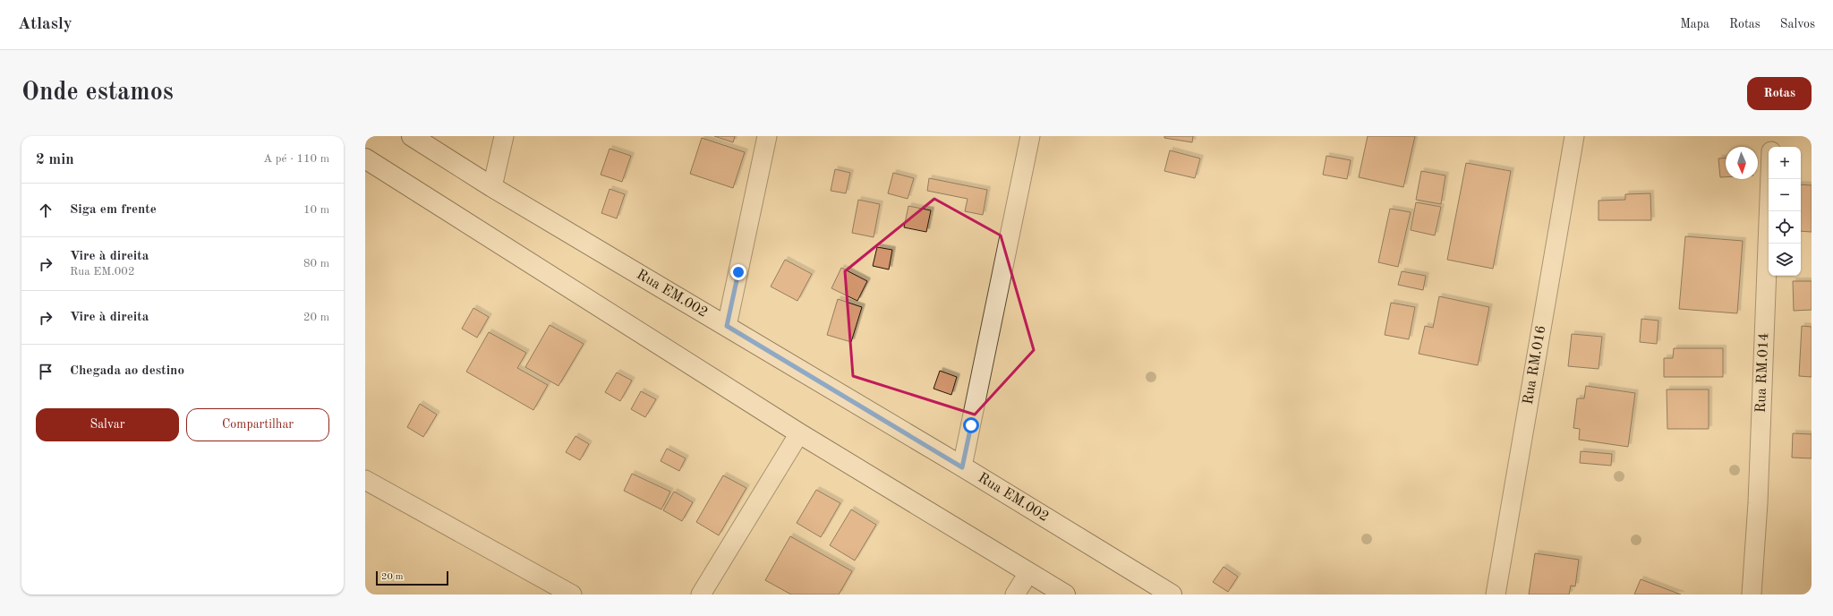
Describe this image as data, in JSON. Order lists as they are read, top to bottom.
{
  "streets": {
    "street": ["Rua EM.002", "Rua RM.016", "Rua RM.014"]
  },
  "scale_bar": "20 m",
  "north": "bottom",
  "page": {
    "header": "Atlasly",
    "nav": ["Mapa", "Rotas", "Salvos"],
    "buttons": [
      "Rotas",
      ["Salvar", "Compartilhar"]
    ],
    "title": "Onde estamos",
    "heading": ["2 min", "A pé · 110 m"],
    "map_buttons": ["+", "−"],
    "list": [
      ["Siga em frente", "10 m"],
      ["Vire à direita", "Rua EM.002", "80 m"],
      ["Vire à direita", "20 m"],
      "Chegada ao destino"
    ],
    "scale": "20 m"
  }
}
